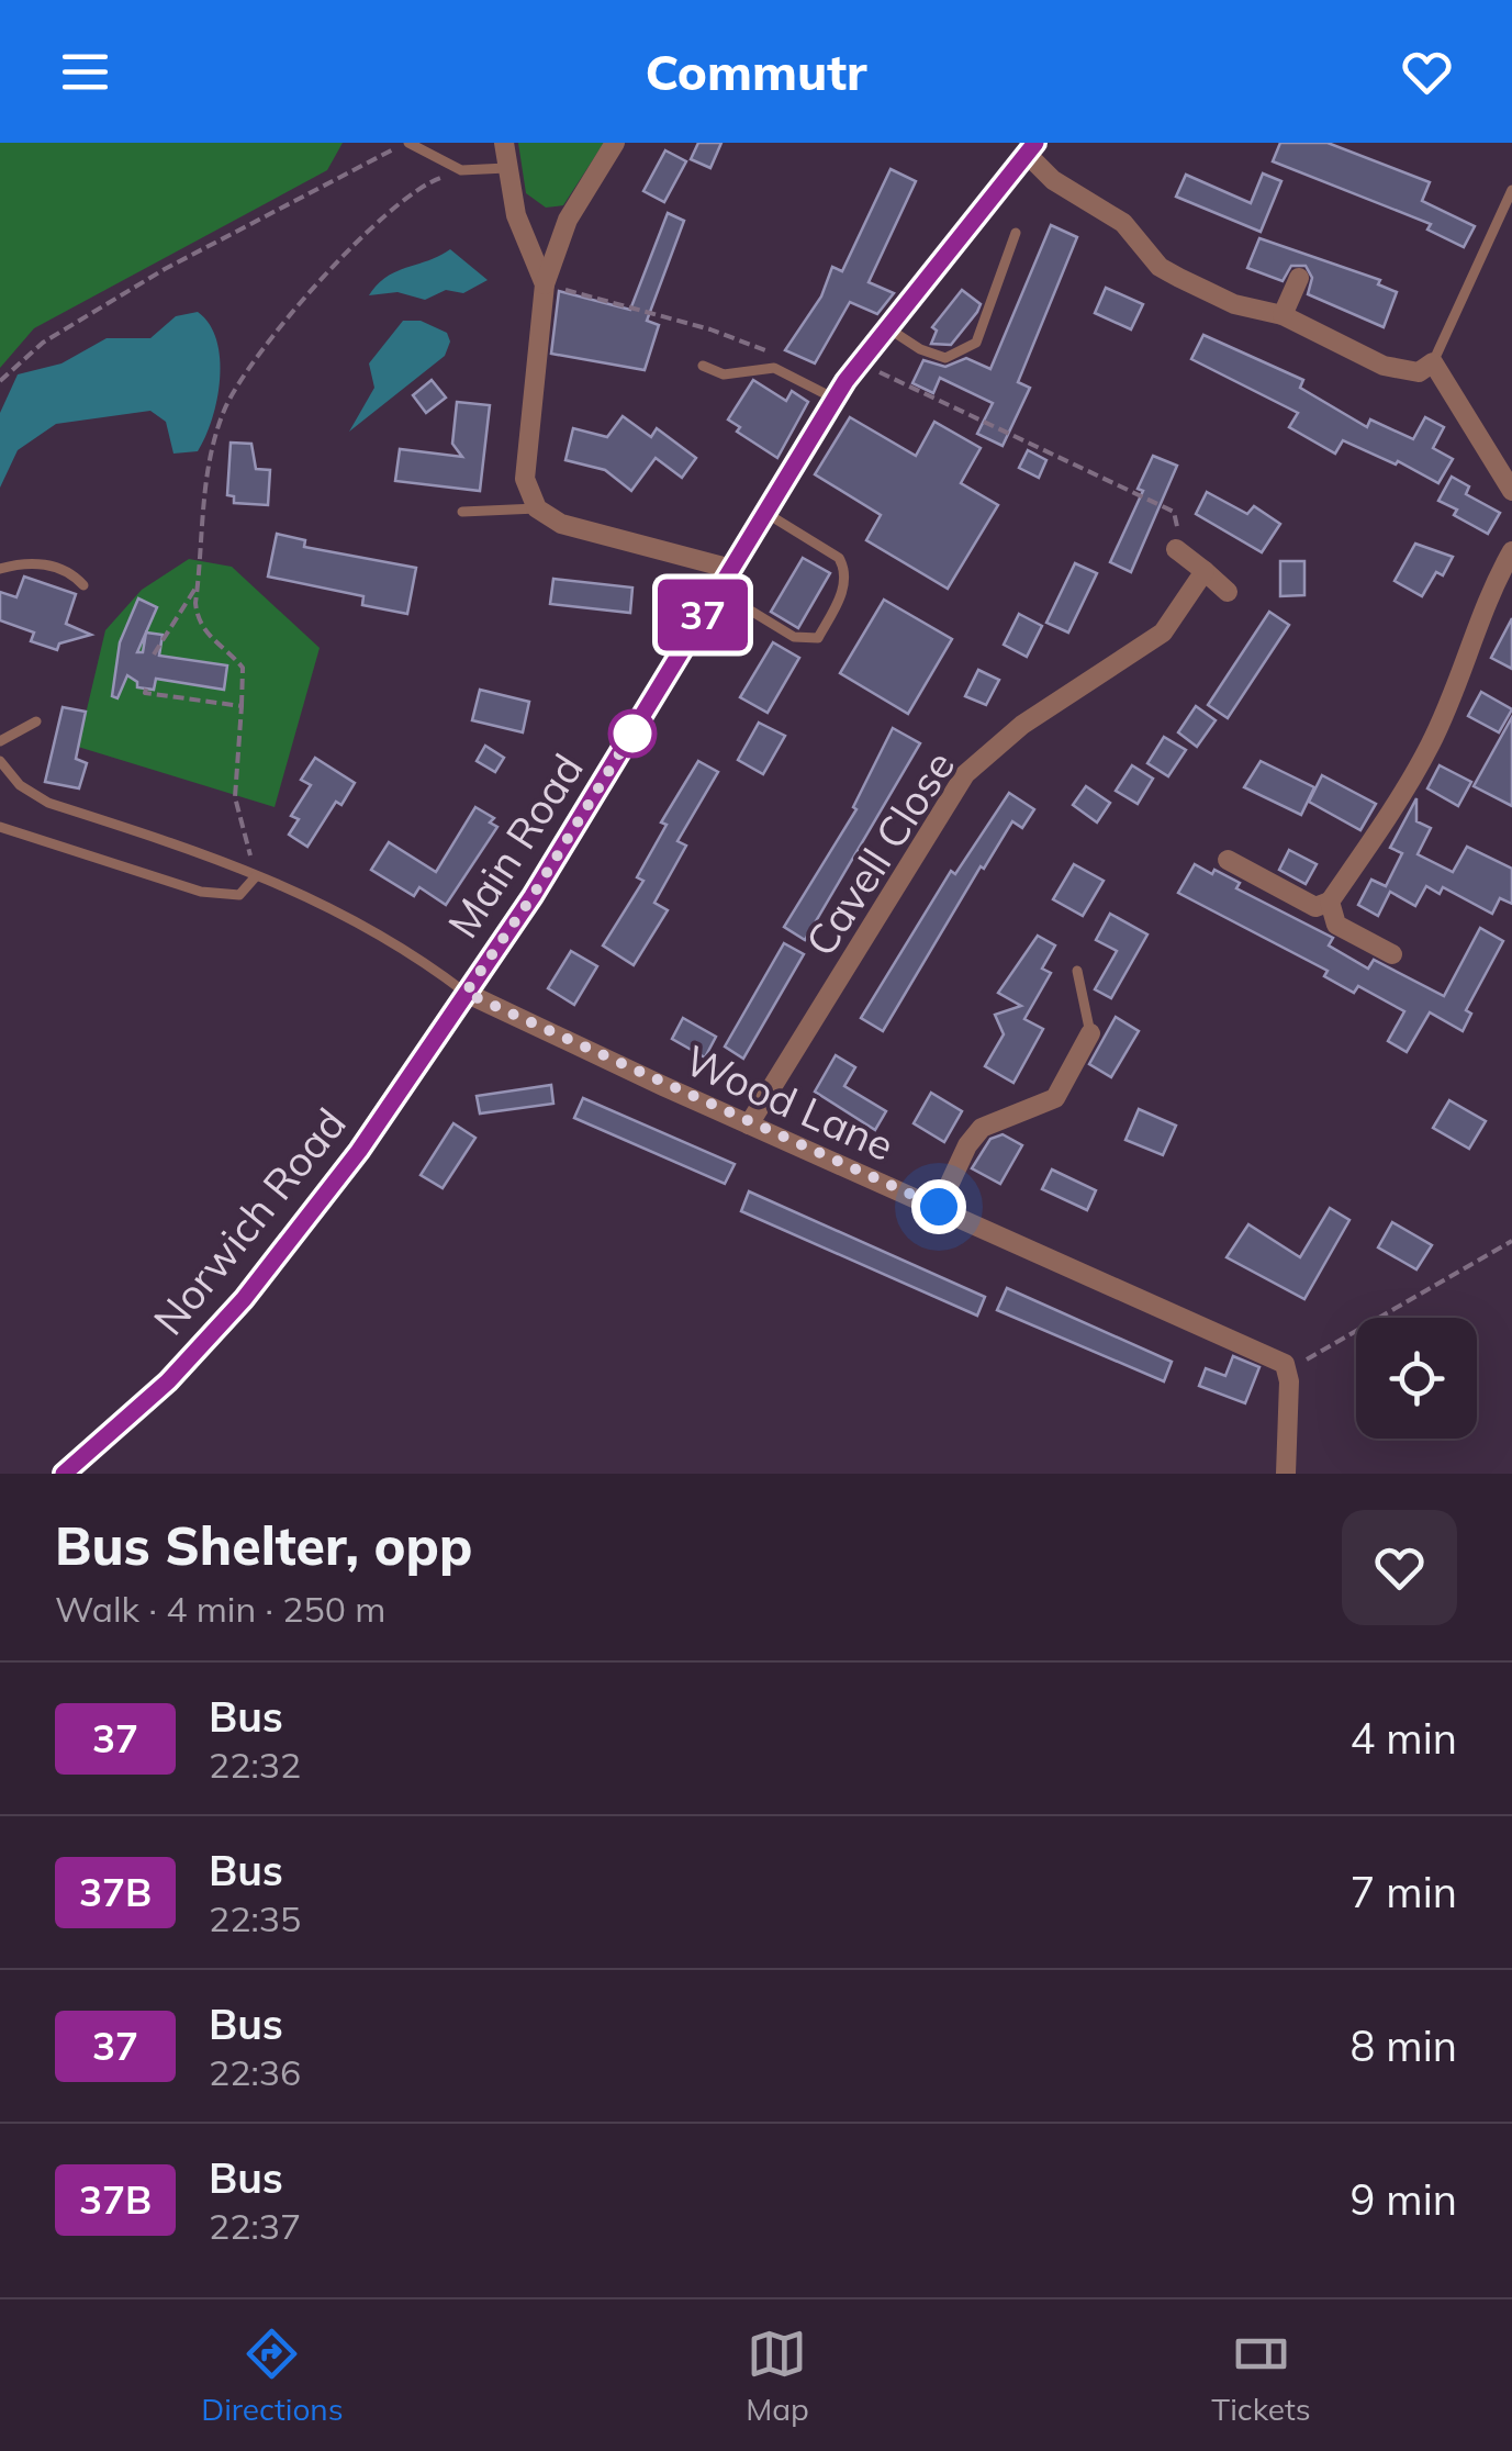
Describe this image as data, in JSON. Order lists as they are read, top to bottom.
{
  "streets": {
    "main road": ["Main Road", "Norwich Road"],
    "street": ["Cavell Close", "Wood Lane"]
  },
  "crossings": [
    ["Main Road", "Wood Lane"],
    ["Main Road", "Norwich Road"],
    ["Cavell Close", "Wood Lane"],
    ["Wood Lane", "Norwich Road"]
  ],
  "lines": ["bus line 37"],
  "page": {
    "header": "Commutr",
    "on_map": "37",
    "heading": ["Bus Shelter, opp", "Walk · 4 min · 250 m"],
    "list": [
      {
        "mark": "37",
        "name": "Bus",
        "note": "22:32",
        "value": "4 min"
      },
      {
        "mark": "37B",
        "name": "Bus",
        "note": "22:35",
        "value": "7 min"
      },
      {
        "mark": "37",
        "name": "Bus",
        "note": "22:36",
        "value": "8 min"
      },
      {
        "mark": "37B",
        "name": "Bus",
        "note": "22:37",
        "value": "9 min"
      }
    ],
    "tabs": ["Directions", "Map", "Tickets"]
  }
}
